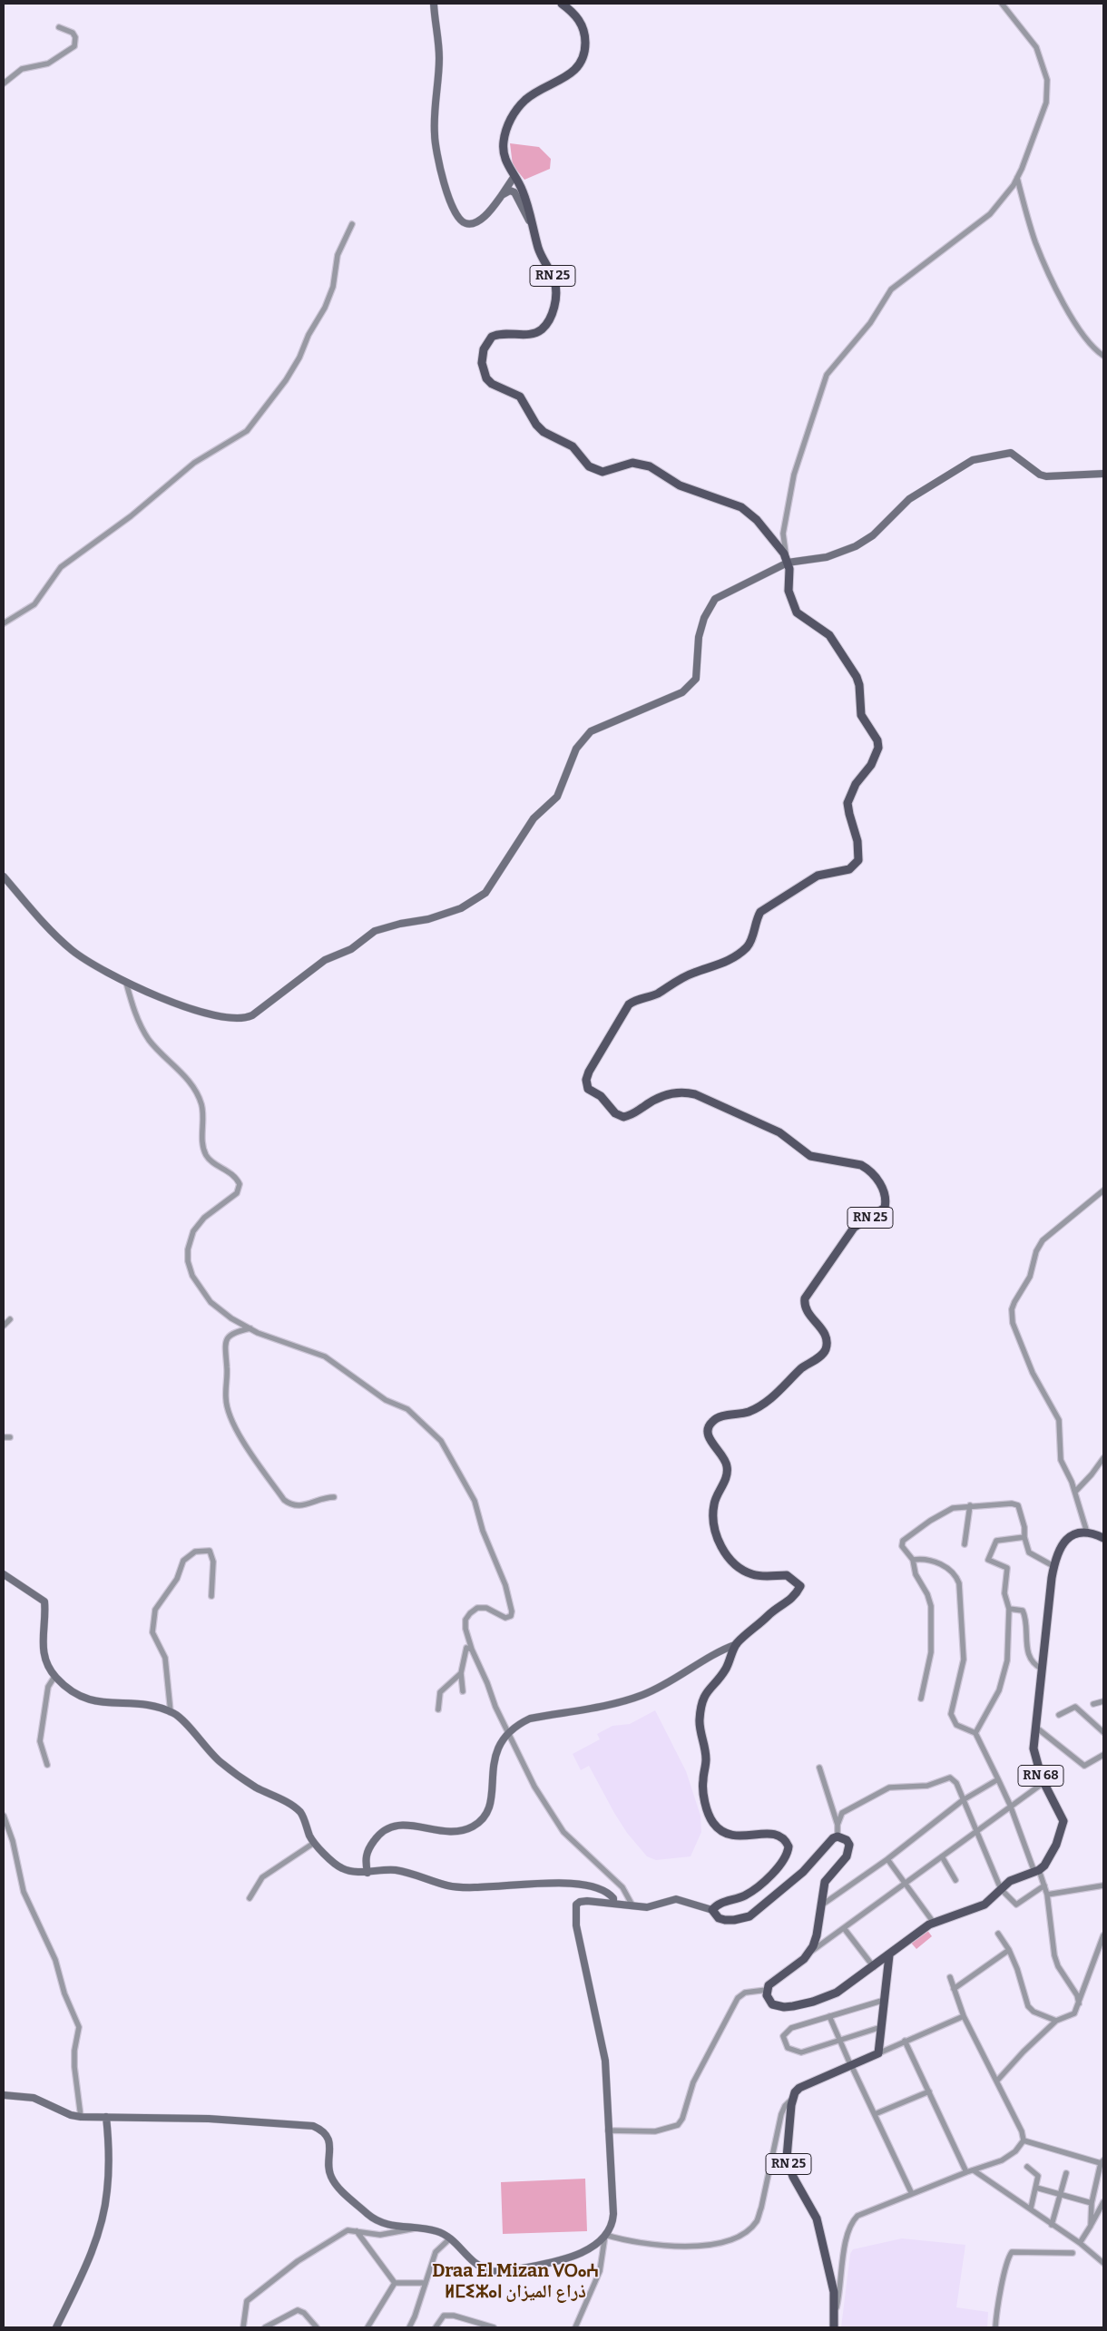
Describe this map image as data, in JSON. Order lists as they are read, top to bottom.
{
  "streets": {
    "main road": ["RN 25", "RN 68"]
  },
  "districts": ["Draa El Mizan ⴸⵔⴰⵄ ⵍⵎⵉⵣⴰⵏ ذراع الميزان"]
}
